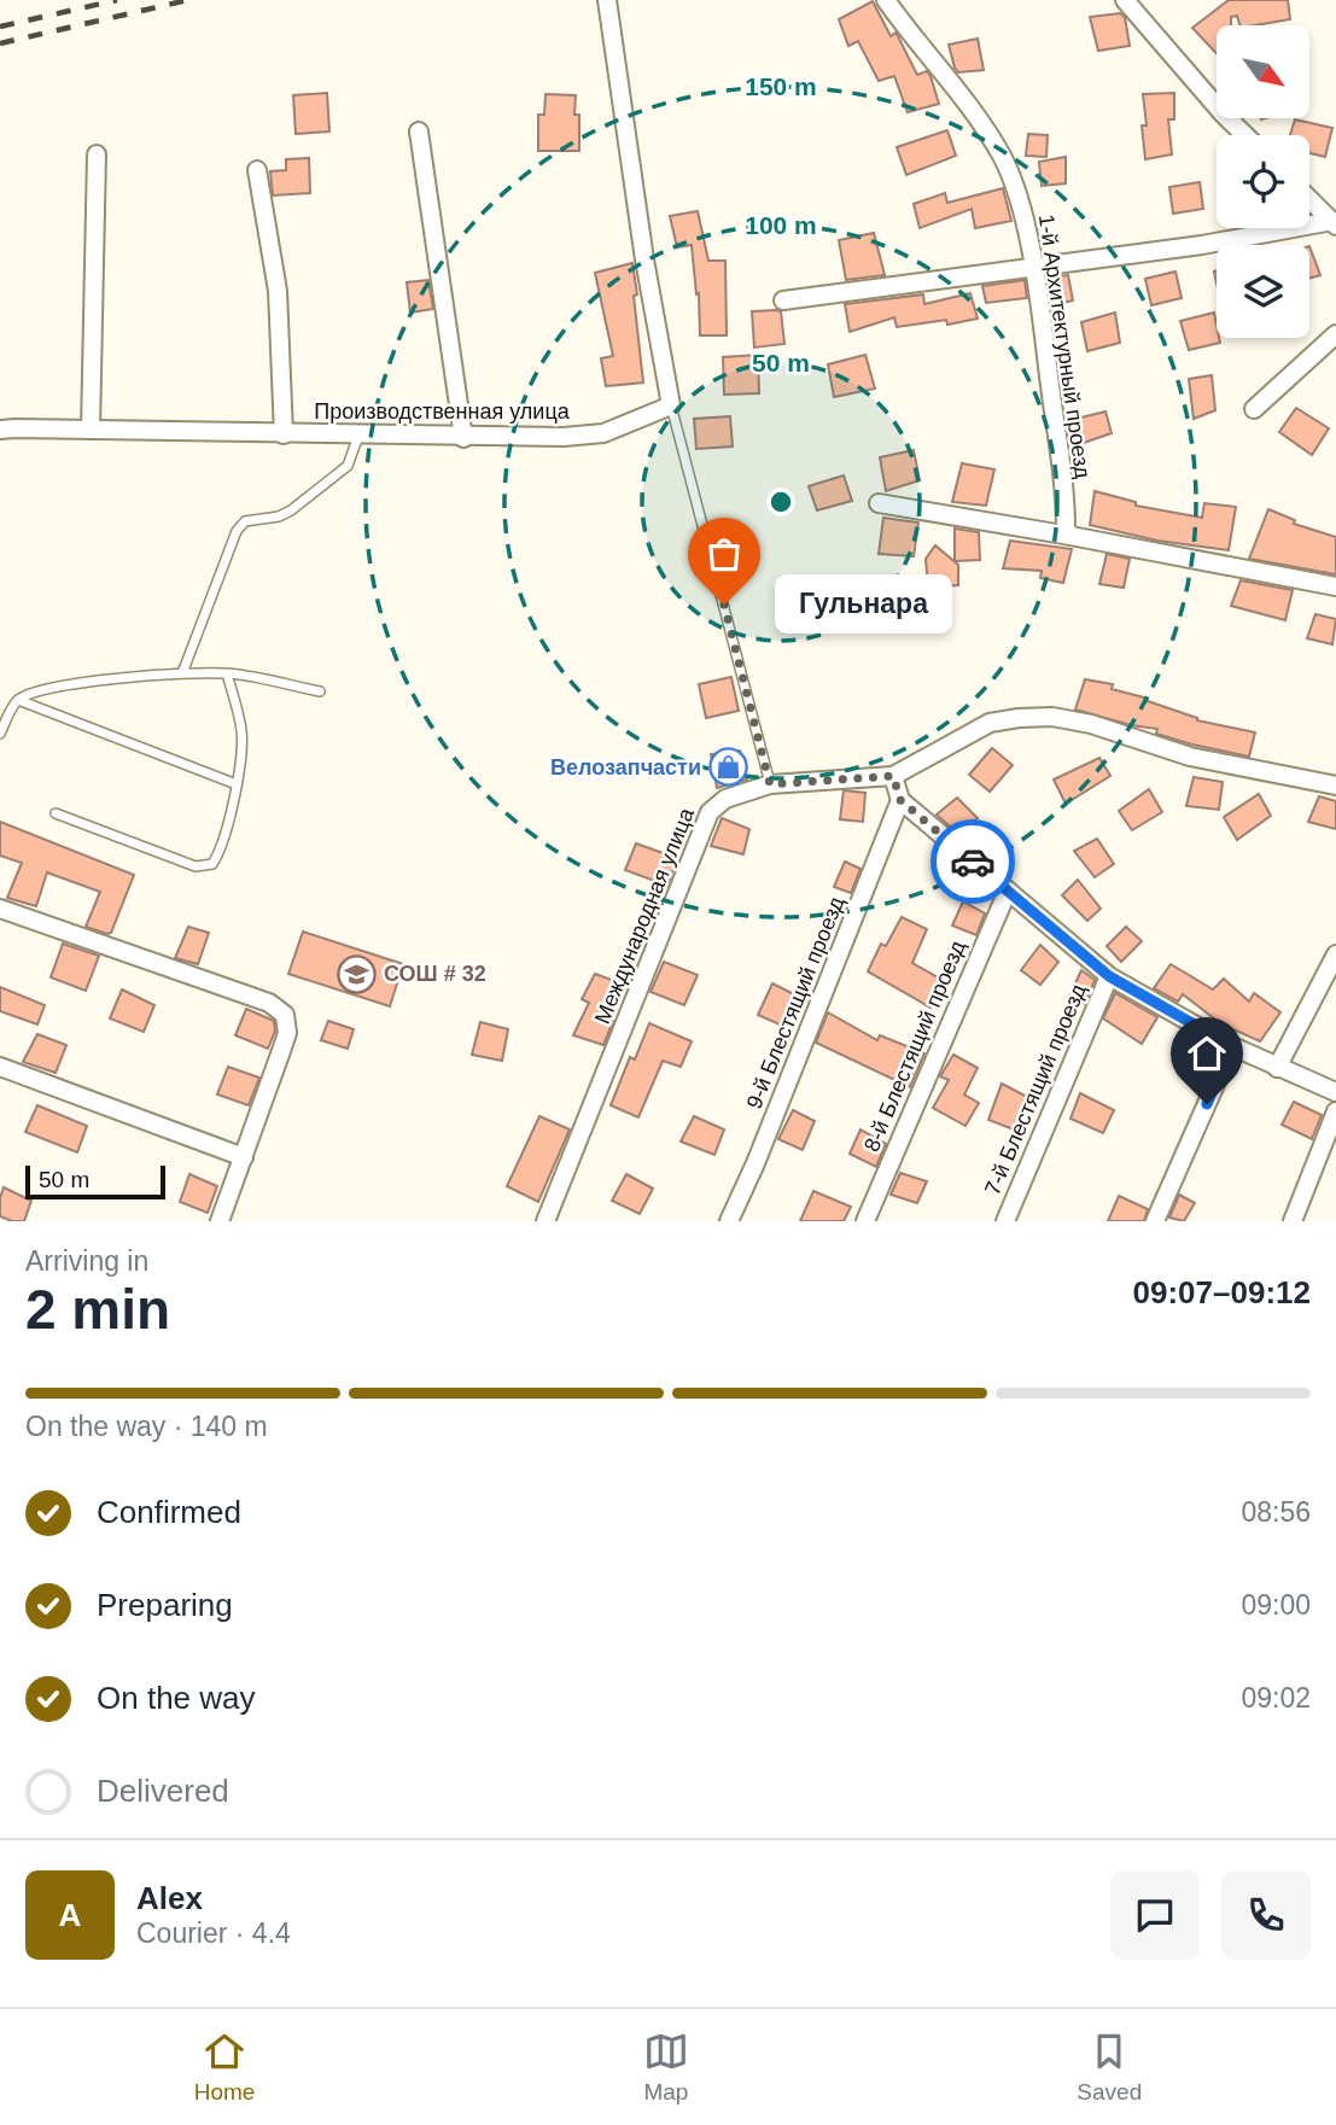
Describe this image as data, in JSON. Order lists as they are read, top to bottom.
{
  "streets": {
    "street": [
      "1-й Архитектурный проезд",
      "Производственная улица",
      "Международная улица",
      "9-й Блестящий проезд",
      "8-й Блестящий проезд",
      "7-й Блестящий проезд"
    ]
  },
  "places": {
    "other": ["Гульнара"],
    "shop": ["Велозапчасти"],
    "school or university": ["СОШ # 32"]
  },
  "scale_bar": "50 m",
  "north": "bottom right",
  "page": {
    "bubble": "Гульнара",
    "scale": "50 m",
    "heading": ["2 min", "Arriving in", "09:07–09:12"],
    "panel": ["Alex", "Courier · 4.4"],
    "bar": "On the way · 140 m",
    "list": [
      ["Confirmed", "08:56"],
      ["Preparing", "09:00"],
      ["On the way", "09:02"],
      "Delivered"
    ],
    "round": "A",
    "tabs": ["Home", "Map", "Saved"]
  },
  "rings": ["150 m", "100 m", "50 m"]
}
